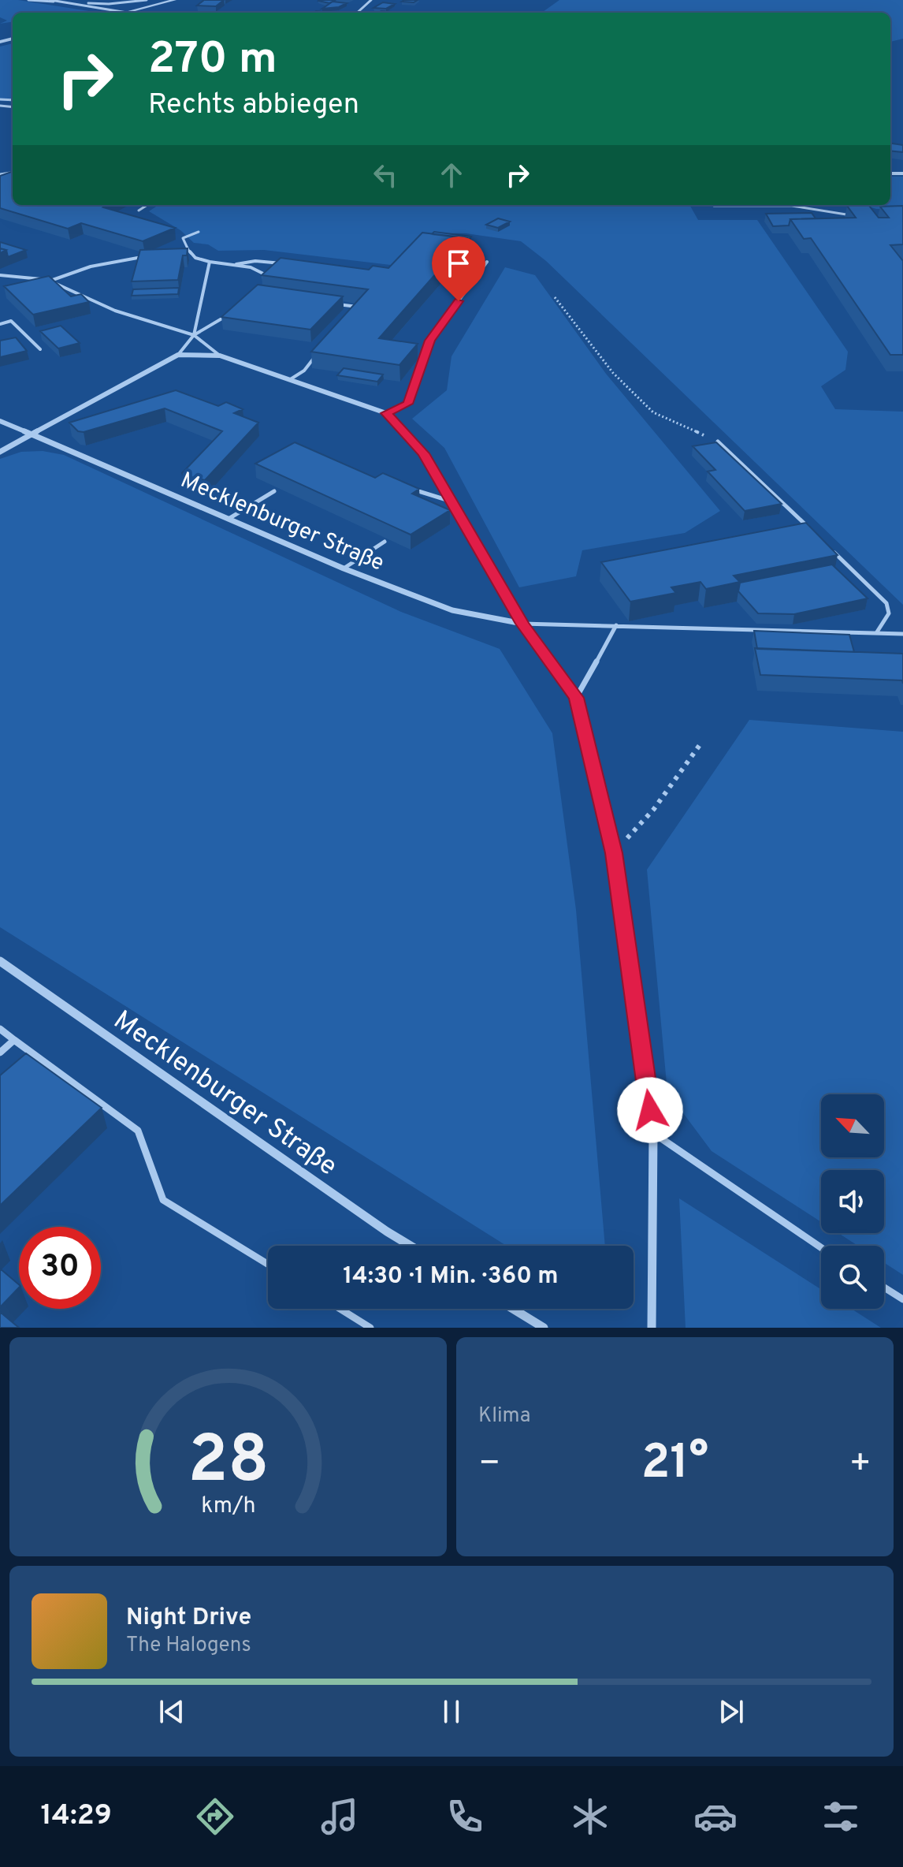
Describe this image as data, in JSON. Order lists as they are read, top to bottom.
{
  "streets": {
    "street": ["Mecklenburger Straße"]
  },
  "north": "top left",
  "page": {
    "turn": ["270 m", "Rechts abbiegen"],
    "limit": "30",
    "trip": "14:30 · 1 Min. · 360 m",
    "tile": "Klima",
    "heat": ["−", "21°", "+"],
    "song": ["Night Drive", "The Halogens"],
    "tabs": "14:29",
    "gauge": ["28", "km/h"]
  }
}
